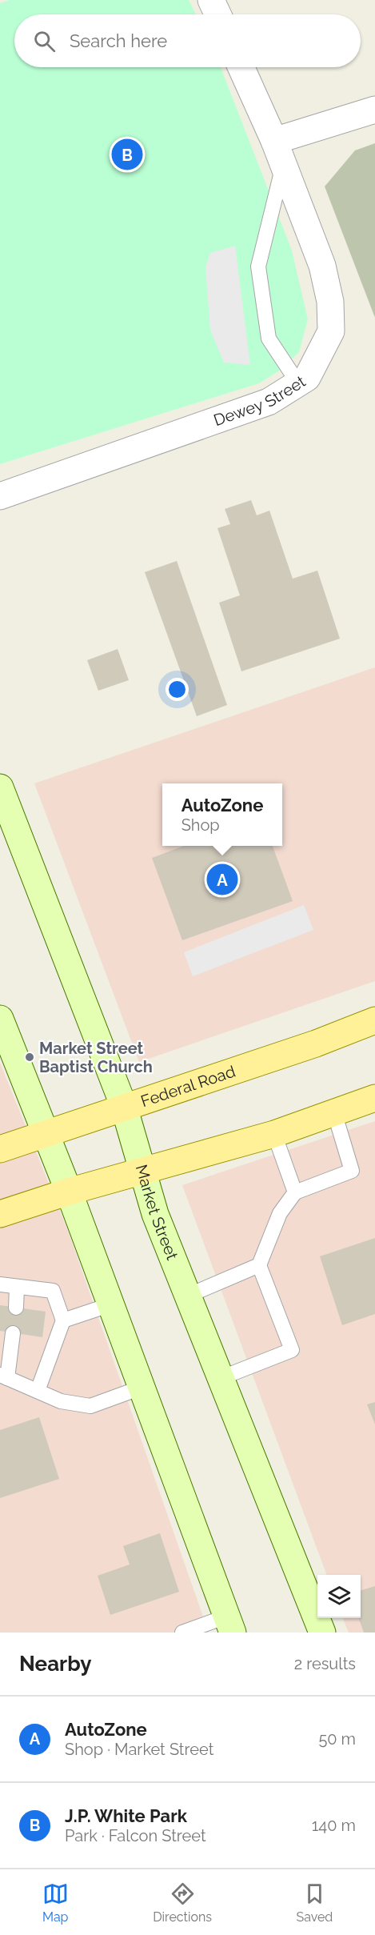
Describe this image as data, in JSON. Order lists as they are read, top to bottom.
{
  "streets": {
    "main road": ["Federal Road", "Market Street"],
    "street": ["Dewey Street"]
  },
  "crossings": [
    ["Federal Road", "Market Street"]
  ],
  "places": ["Market Street Baptist Church"],
  "page": {
    "search": "Search here",
    "pins": ["B", "A"],
    "popup": ["AutoZone", "Shop"],
    "heading": ["Nearby", "2 results"],
    "list": [
      {
        "mark": "A",
        "name": "AutoZone",
        "note": "Shop · Market Street",
        "value": "50 m"
      },
      {
        "mark": "B",
        "name": "J.P. White Park",
        "note": "Park · Falcon Street",
        "value": "140 m"
      }
    ],
    "nav": ["Map", "Directions", "Saved"]
  }
}
